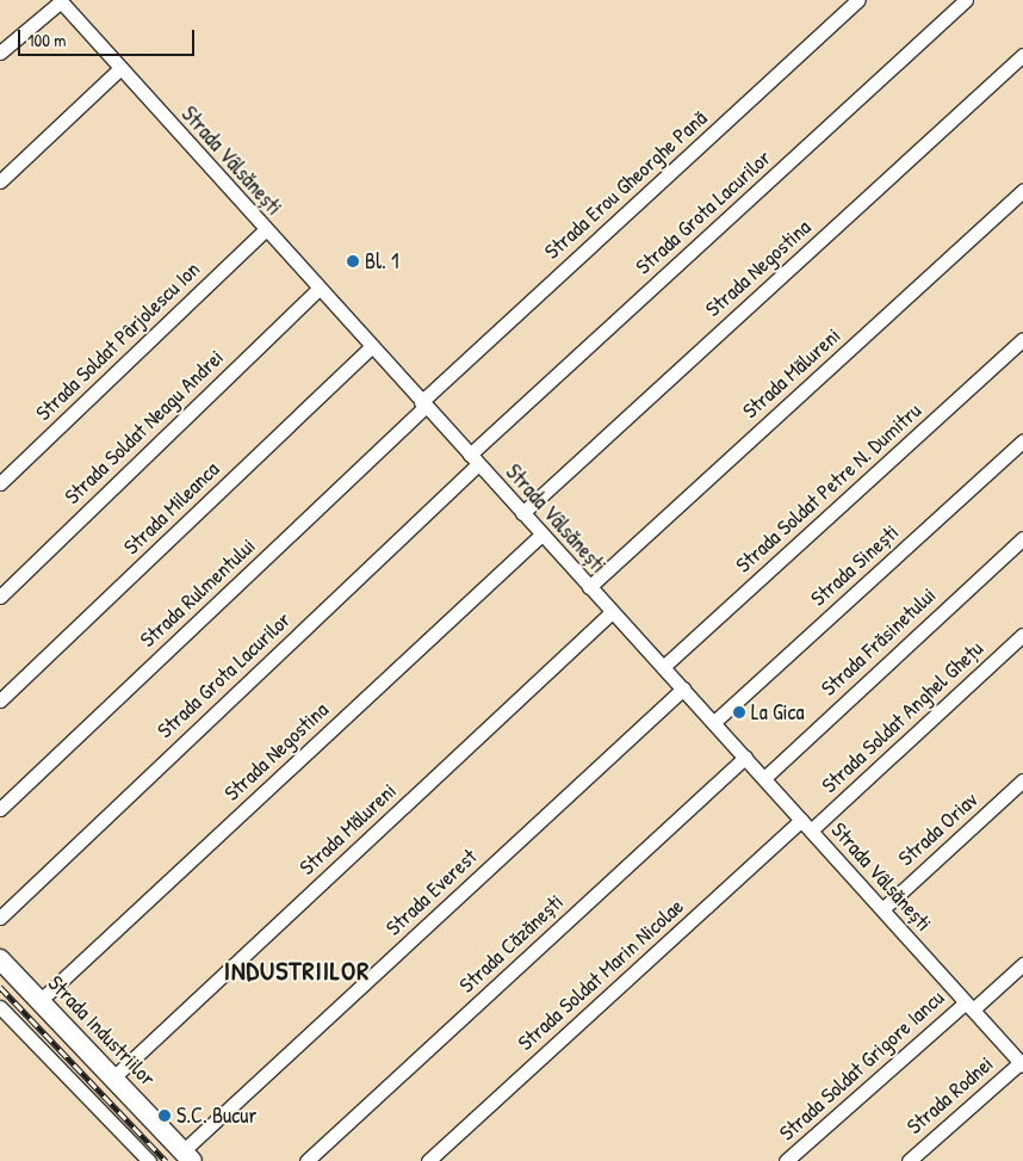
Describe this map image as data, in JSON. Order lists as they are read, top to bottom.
{
  "streets": {
    "main road": ["Strada Industriilor"],
    "street": [
      "Strada Vâlsănești",
      "Strada Erou Gheorghe Pană",
      "Strada Grota Lacurilor",
      "Strada Negostina",
      "Strada Soldat Pârjolescu Ion",
      "Strada Mălureni",
      "Strada Soldat Neagu Andrei",
      "Strada Soldat Petre N. Dumitru",
      "Strada Mileanca",
      "Strada Sinești",
      "Strada Rulmentului",
      "Strada Frăsinetului",
      "Strada Soldat Anghel Ghețu",
      "Strada Oriav",
      "Strada Everest",
      "Strada Căzănești",
      "Strada Soldat Marin Nicolae",
      "Strada Soldat Grigore Iancu",
      "Strada Rodnei"
    ]
  },
  "crossings": [
    ["Strada Vâlsănești", "Strada Erou Gheorghe Pană"],
    ["Strada Vâlsănești", "Strada Grota Lacurilor"],
    ["Strada Vâlsănești", "Strada Negostina"],
    ["Strada Vâlsănești", "Strada Soldat Pârjolescu Ion"],
    ["Strada Vâlsănești", "Strada Mălureni"],
    ["Strada Vâlsănești", "Strada Soldat Neagu Andrei"],
    ["Strada Vâlsănești", "Strada Soldat Petre N. Dumitru"],
    ["Strada Vâlsănești", "Strada Mileanca"],
    ["Strada Vâlsănești", "Strada Sinești"],
    ["Strada Vâlsănești", "Strada Rulmentului"],
    ["Strada Vâlsănești", "Strada Frăsinetului"],
    ["Strada Vâlsănești", "Strada Soldat Anghel Ghețu"],
    ["Strada Vâlsănești", "Strada Oriav"],
    ["Strada Vâlsănești", "Strada Everest"],
    ["Strada Vâlsănești", "Strada Căzănești"],
    ["Strada Vâlsănești", "Strada Soldat Marin Nicolae"],
    ["Strada Vâlsănești", "Strada Soldat Grigore Iancu"],
    ["Strada Vâlsănești", "Strada Rodnei"],
    ["Strada Erou Gheorghe Pană", "Strada Rulmentului"],
    ["Strada Negostina", "Strada Industriilor"],
    ["Strada Mălureni", "Strada Industriilor"],
    ["Strada Soldat Anghel Ghețu", "Strada Soldat Marin Nicolae"],
    ["Strada Everest", "Strada Industriilor"]
  ],
  "districts": ["INDUSTRIILOR"],
  "places": ["Bl. 1", "La Gica", "S.C. Bucur"],
  "scale_bar": "100 m"
}
